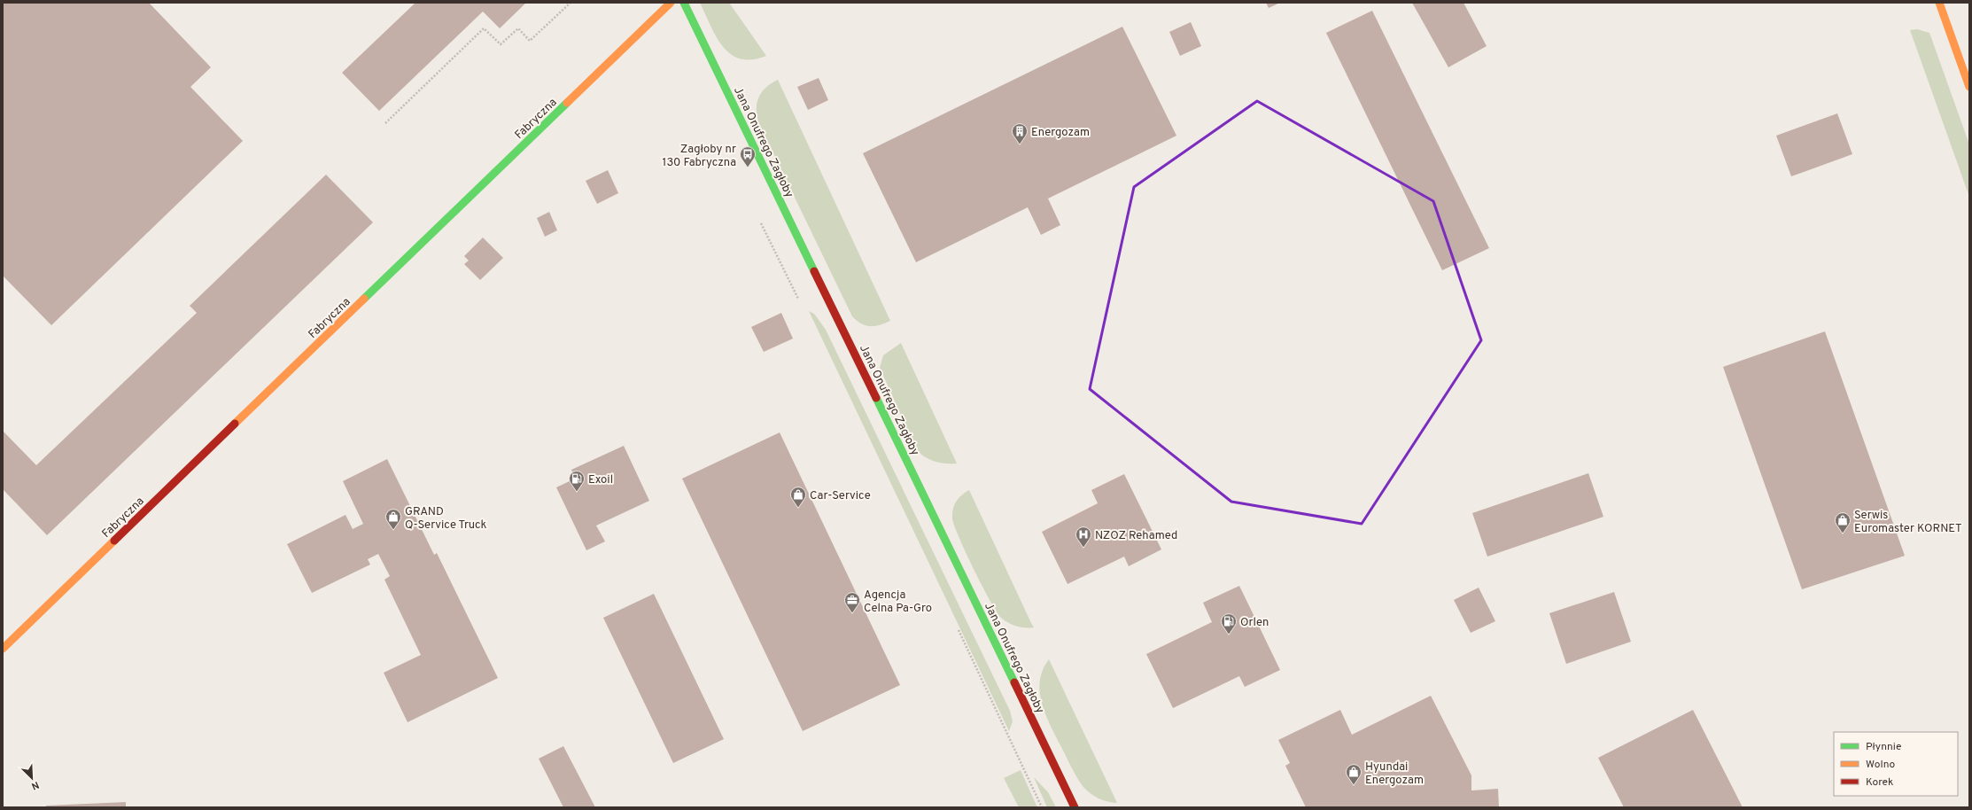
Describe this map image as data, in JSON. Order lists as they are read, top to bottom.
{
  "streets": {
    "street": ["Fabryczna", "Jana Onufrego Zagłoby"]
  },
  "places": {
    "building": ["Energozam"],
    "bus stop": ["Zagłoby nr 130 Fabryczna"],
    "fuel station": ["Exoil", "Orlen"],
    "shop": [
      "Car-Service",
      "GRAND Q-Service Truck",
      "Serwis Euromaster KORNET",
      "Hyundai Energozam"
    ],
    "hospital": ["NZOZ Rehamed"],
    "office": ["Agencja Celna Pa-Gro"]
  },
  "legend": ["Płynnie", "Wolno", "Korek"],
  "north": "bottom right"
}
